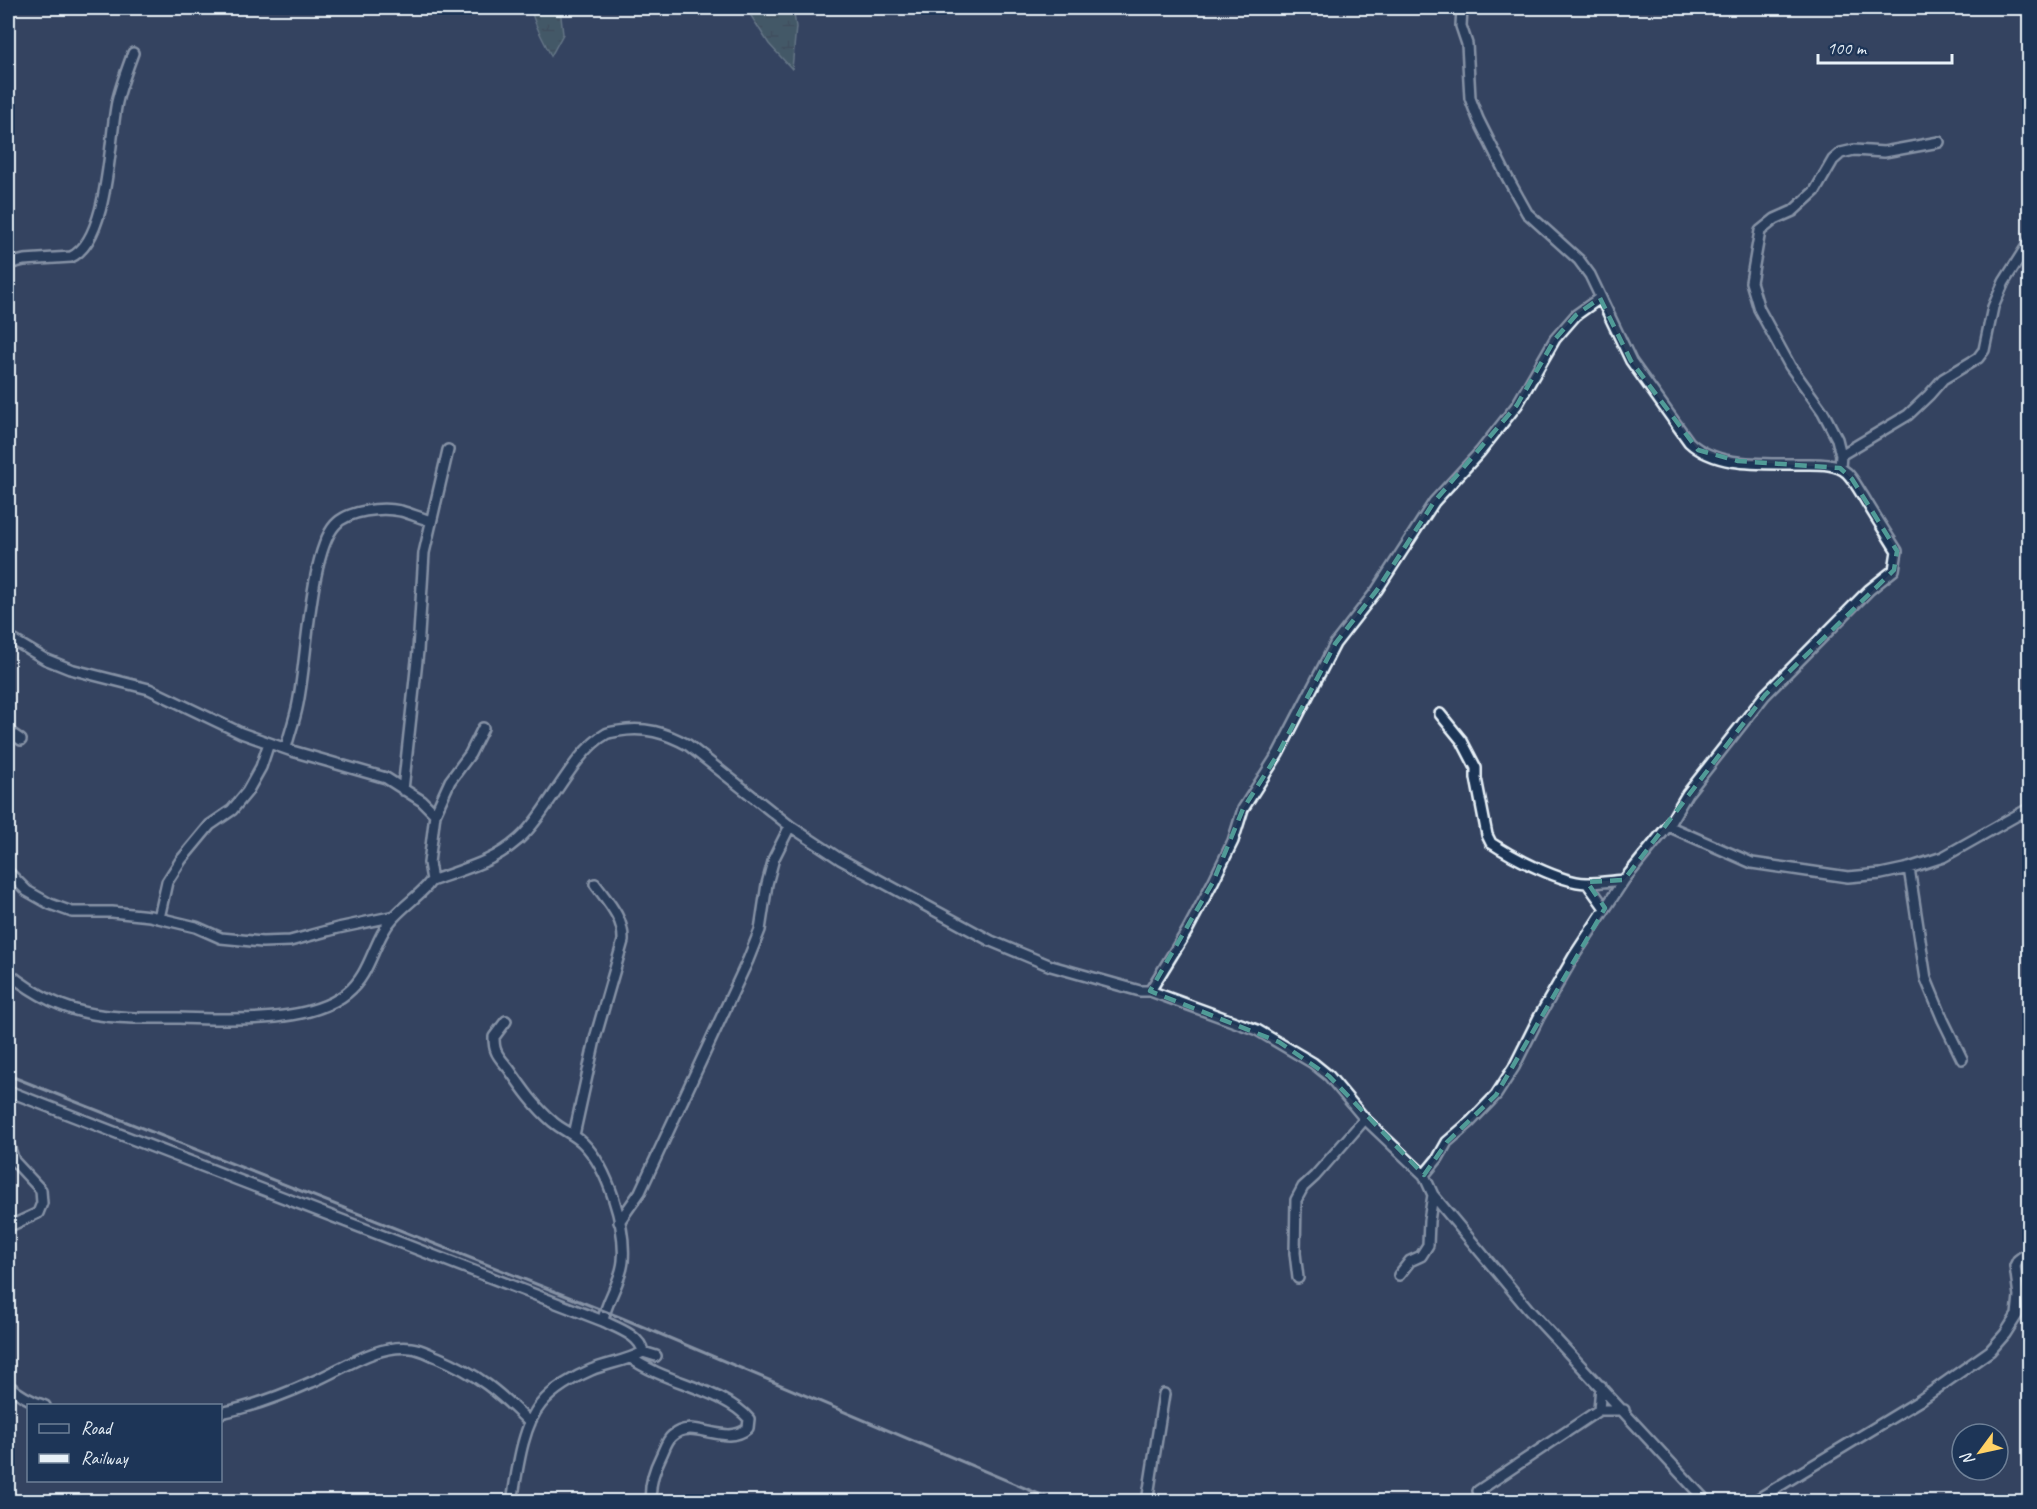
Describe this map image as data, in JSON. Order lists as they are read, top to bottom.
{
  "legend": ["Road", "Railway"],
  "scale_bar": "100 m",
  "north": "bottom left"
}
